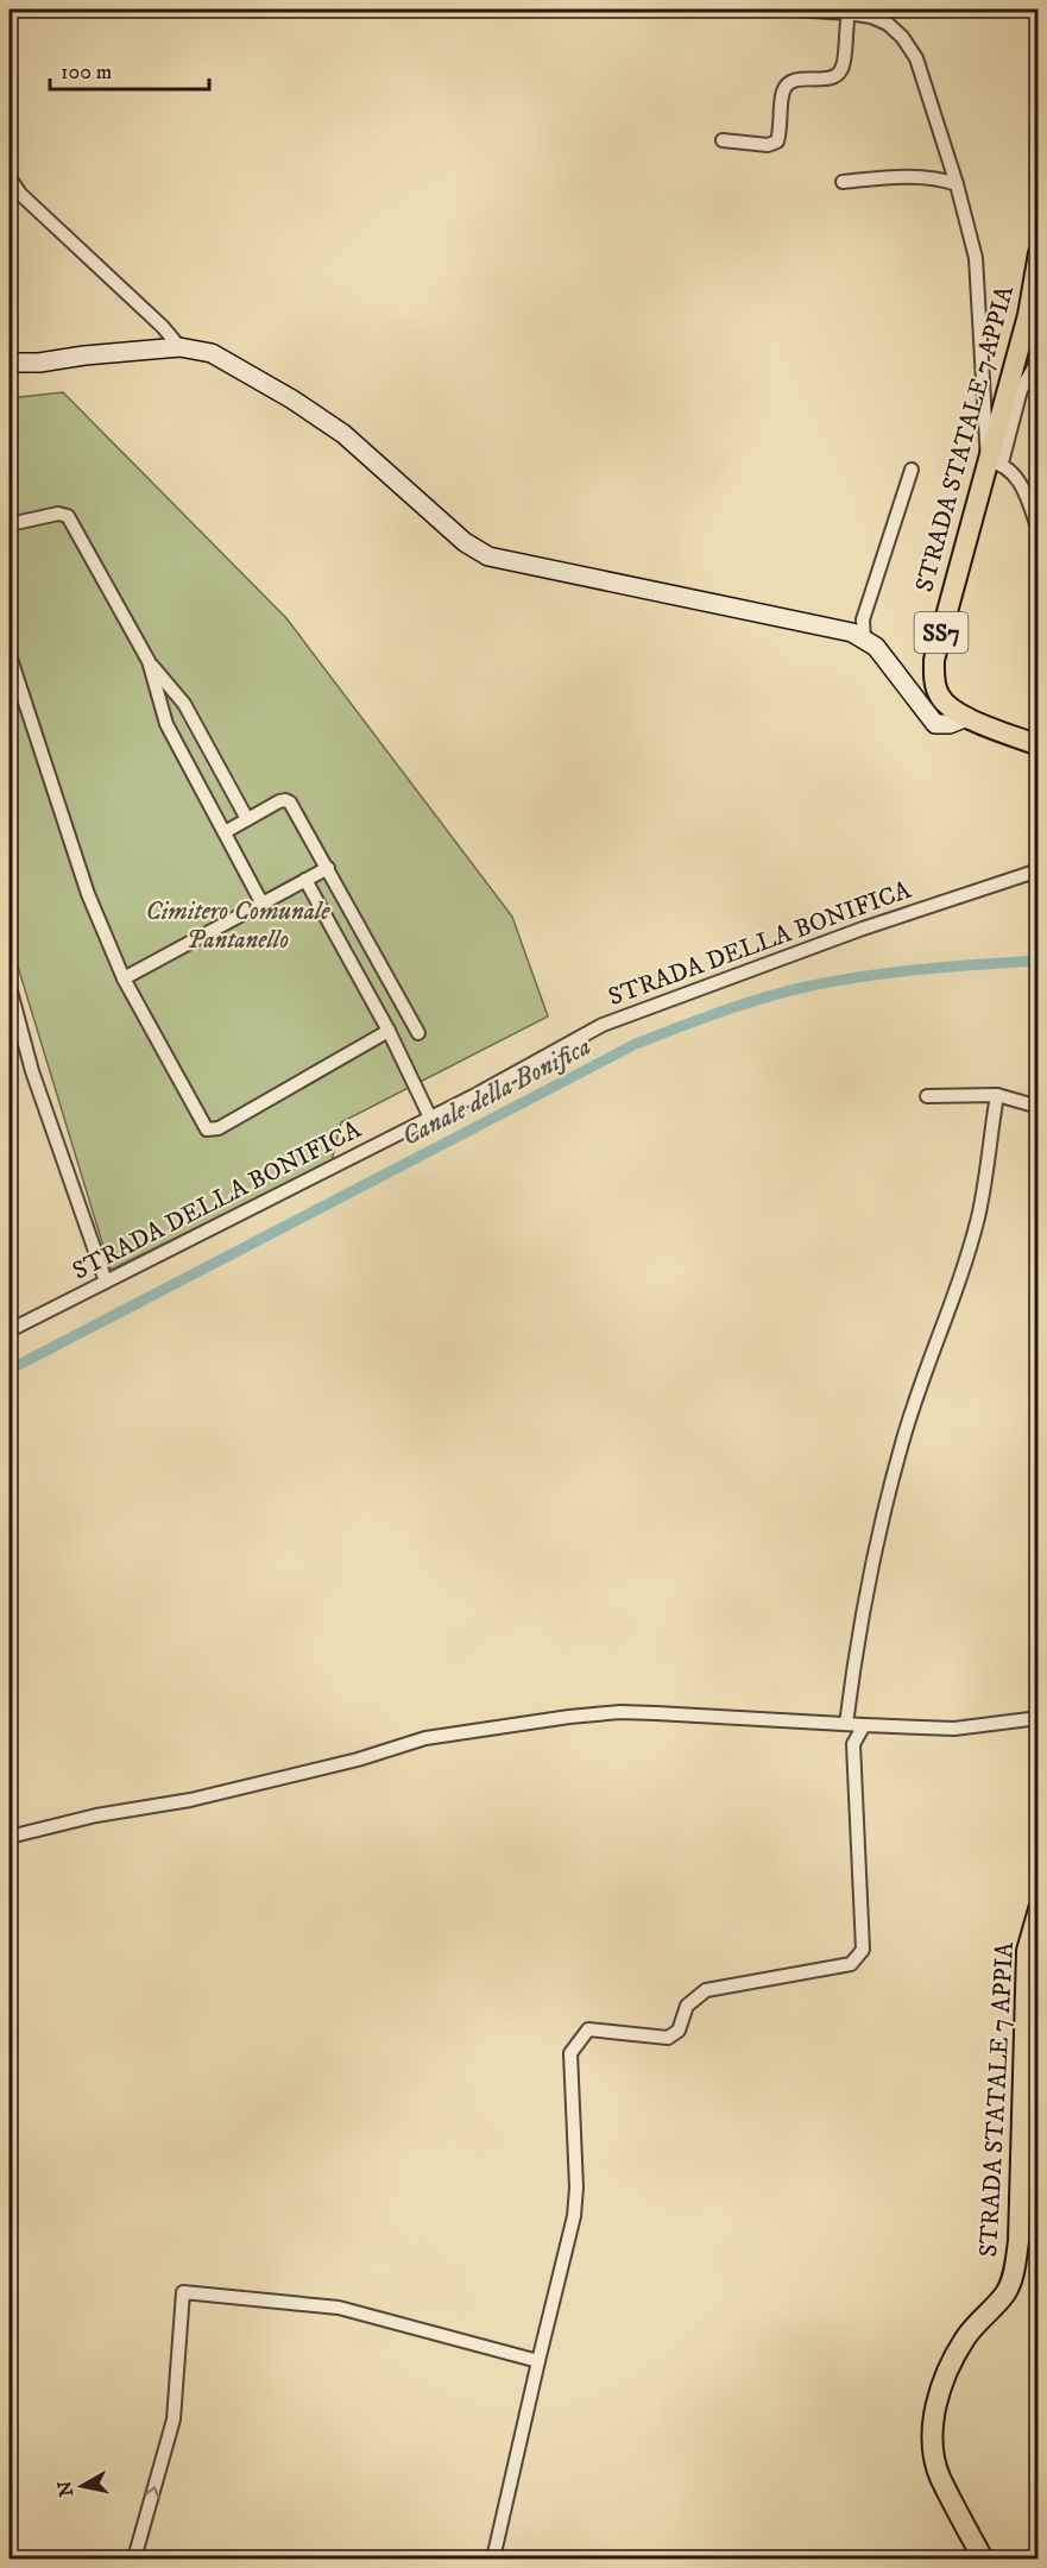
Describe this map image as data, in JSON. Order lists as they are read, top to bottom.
{
  "streets": {
    "main road": ["STRADA STATALE 7 APPIA", "SS7"],
    "street": ["STRADA DELLA BONIFICA"]
  },
  "water": ["Canale della Bonifica"],
  "parks": ["Cimitero Comunale Pantanello"],
  "scale_bar": "100 m",
  "north": "left"
}
